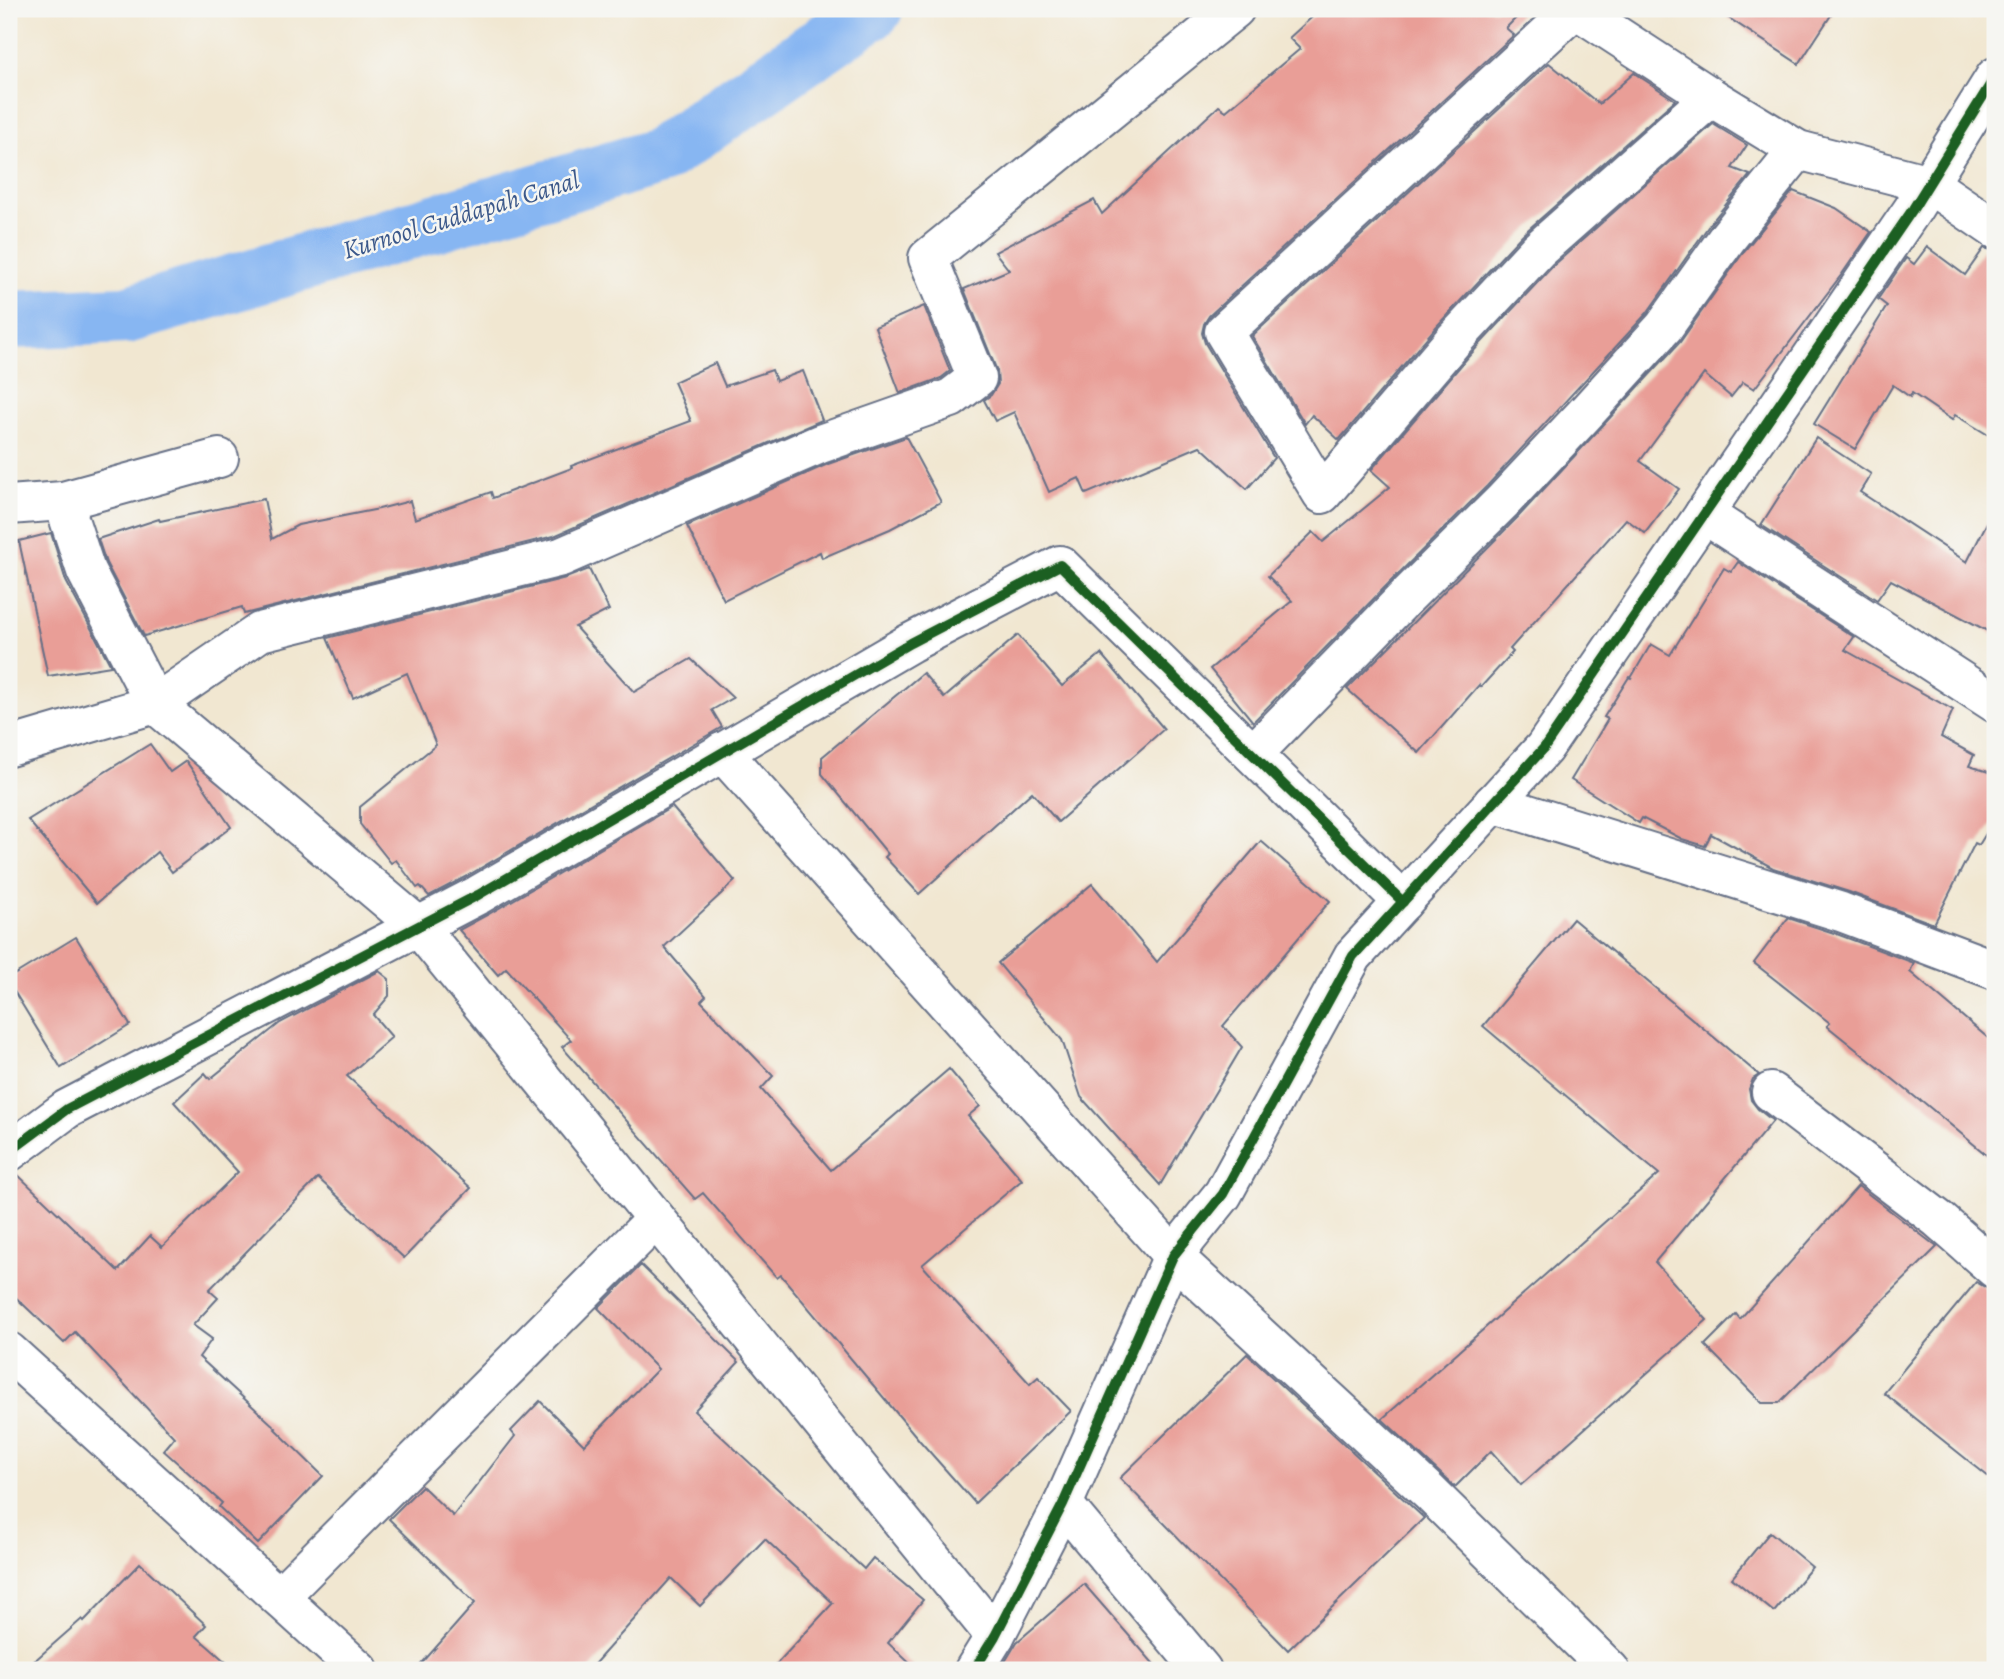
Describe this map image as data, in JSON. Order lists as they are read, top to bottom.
{
  "water": ["Kurnool Cuddapah Canal"]
}
